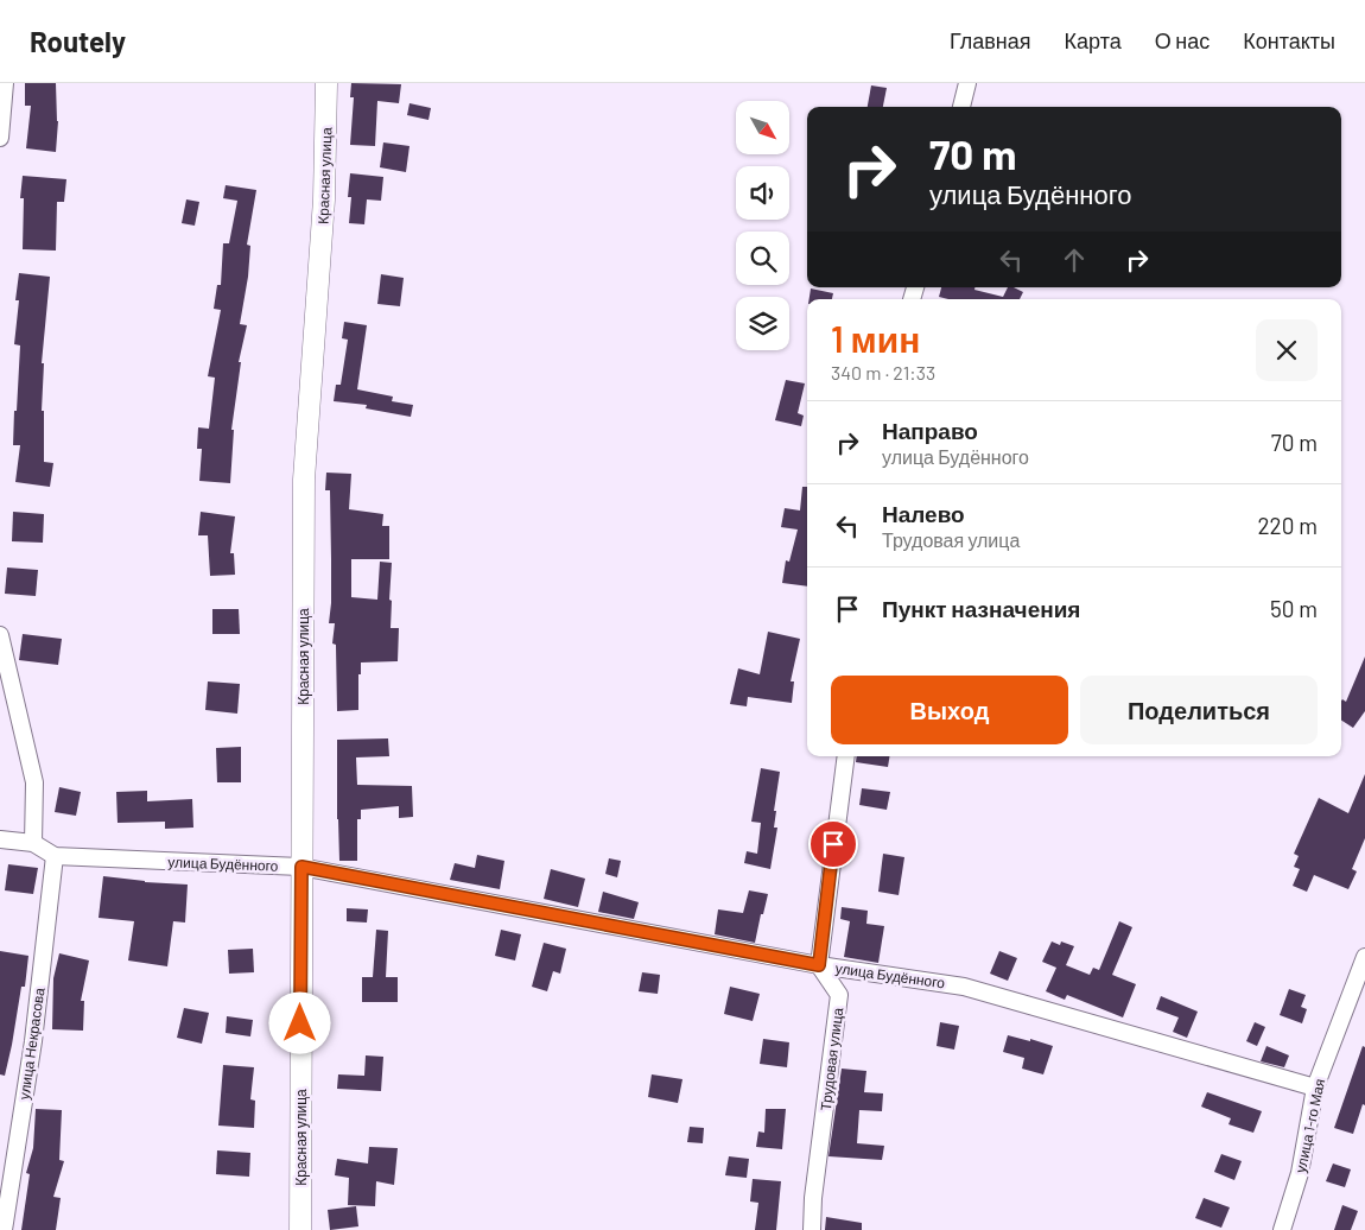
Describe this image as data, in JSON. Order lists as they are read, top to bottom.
{
  "streets": {
    "main road": ["Красная улица"],
    "street": [
      "улица Будённого",
      "улица Некрасова",
      "Трудовая улица",
      "улица 1-го Мая"
    ]
  },
  "crossings": [
    ["Красная улица", "улица Будённого"],
    ["улица Будённого", "улица Некрасова"],
    ["улица Будённого", "Трудовая улица"],
    ["улица Будённого", "улица 1-го Мая"]
  ],
  "north": "bottom right",
  "page": {
    "header": "Routely",
    "nav": [
      "Главная",
      "Карта",
      "О нас",
      "Контакты"
    ],
    "turn": ["70 m", "улица Будённого"],
    "heading": ["1 мин", "340 m · 21:33"],
    "list": [
      {
        "name": "Направо",
        "note": "улица Будённого",
        "value": "70 m"
      },
      {
        "name": "Налево",
        "note": "Трудовая улица",
        "value": "220 m"
      },
      {
        "name": "Пункт назначения",
        "value": "50 m"
      }
    ],
    "buttons": ["Выход", "Поделиться"]
  }
}
